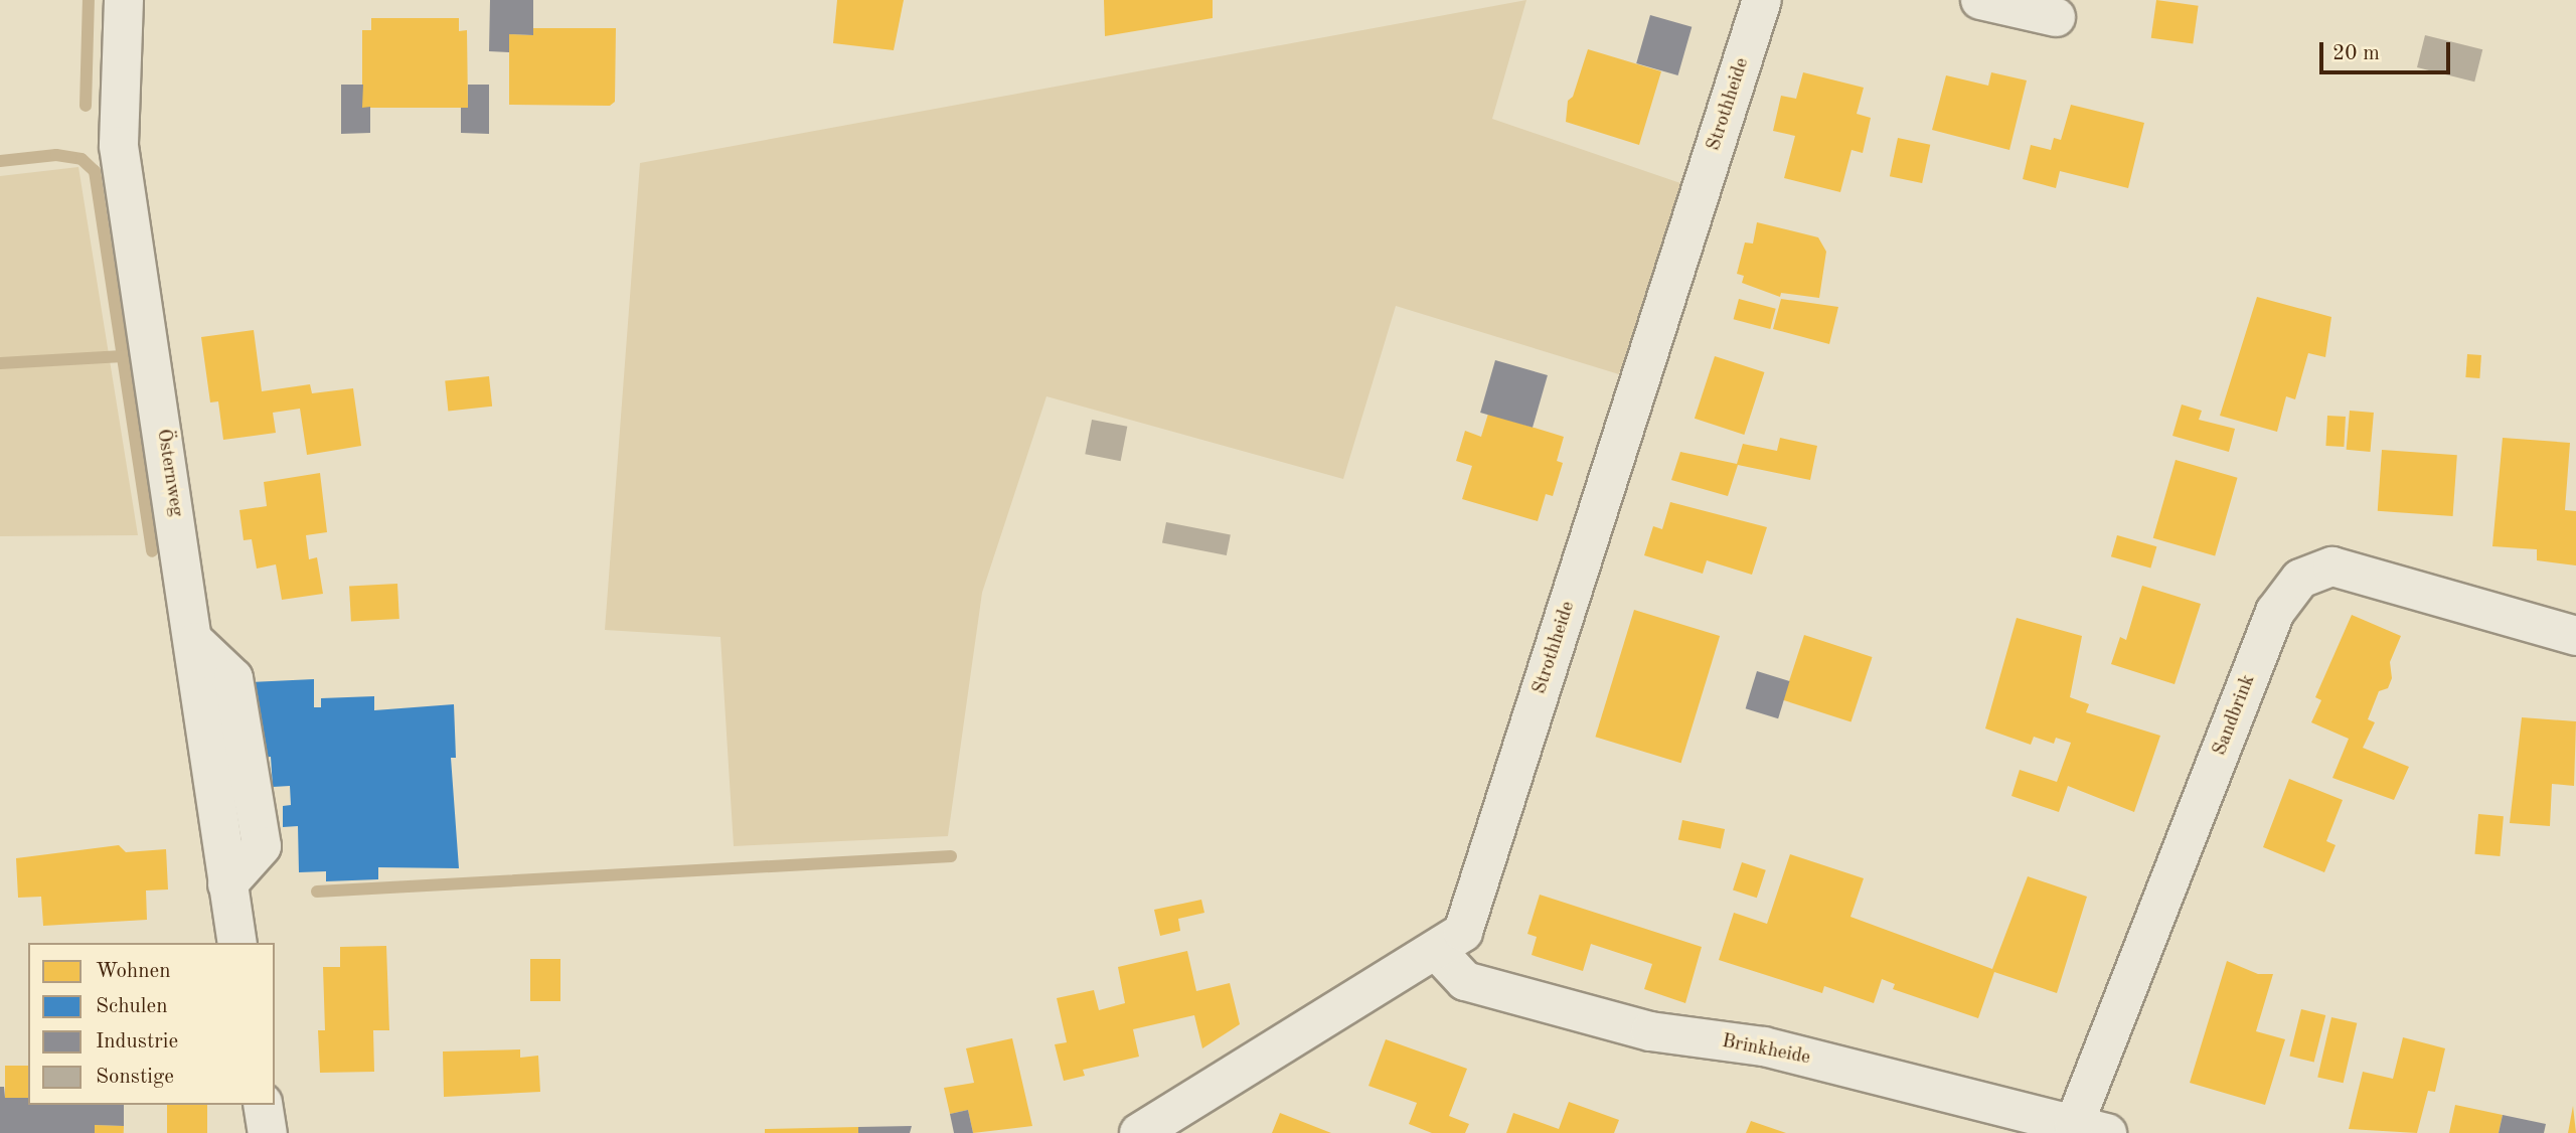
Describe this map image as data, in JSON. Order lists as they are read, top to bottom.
{
  "streets": {
    "street": [
      "Strothheide",
      "Östernweg",
      "Sandbrink",
      "Brinkheide"
    ]
  },
  "crossings": [
    ["Strothheide", "Brinkheide"],
    ["Sandbrink", "Brinkheide"]
  ],
  "legend": [
    "Wohnen",
    "Schulen",
    "Industrie",
    "Sonstige"
  ],
  "scale_bar": "20 m"
}
